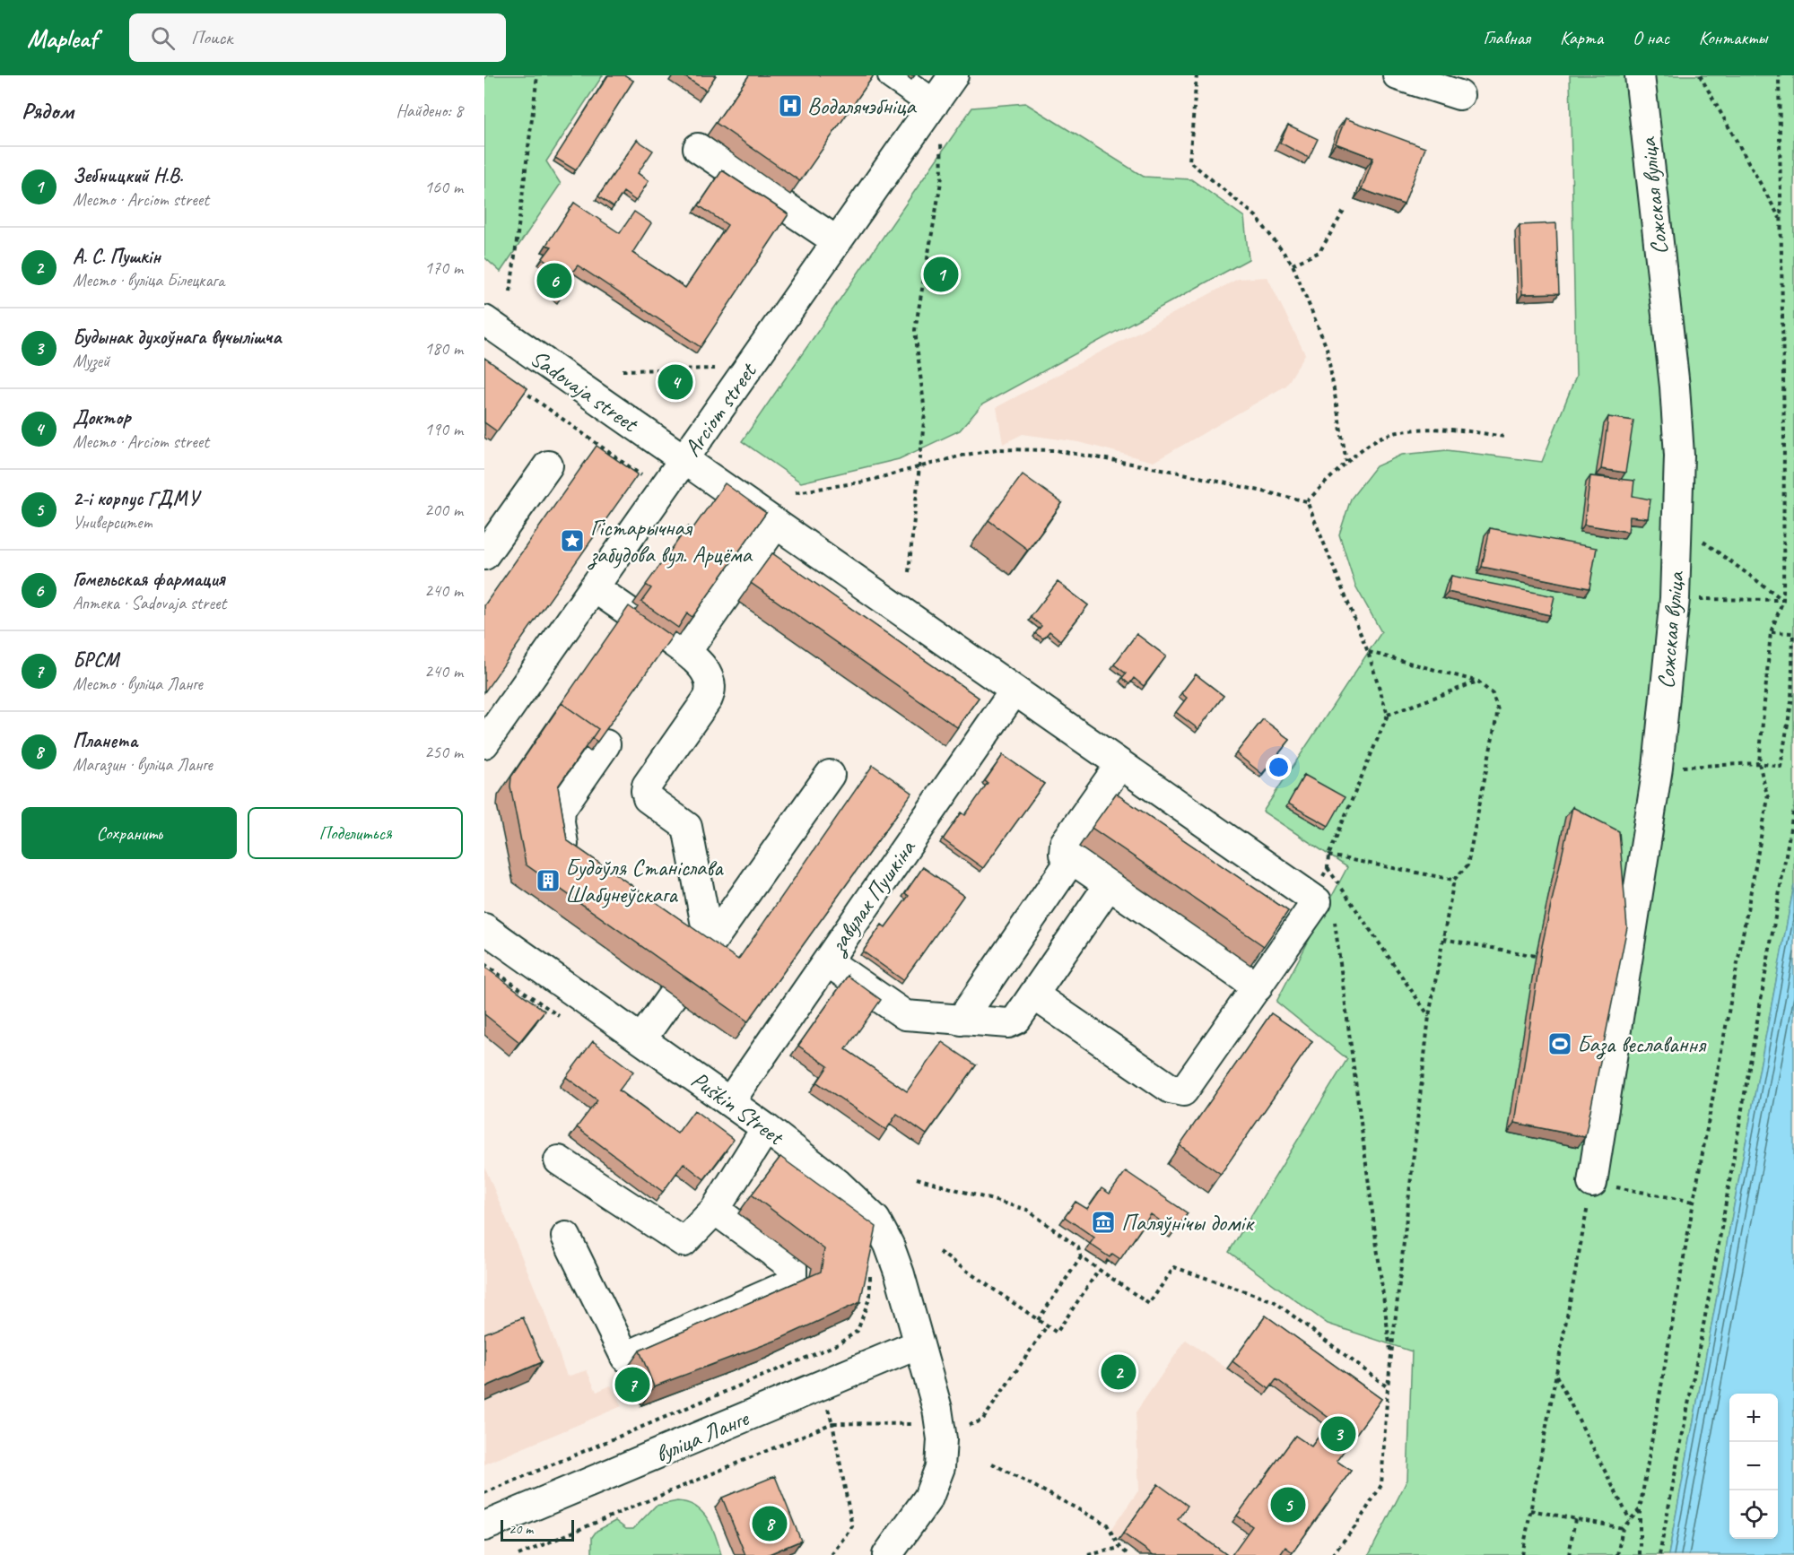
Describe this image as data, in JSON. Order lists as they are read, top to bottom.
{
  "streets": {
    "street": [
      "Сожская вуліца",
      "Sadovaja street",
      "Arciom street",
      "завулак Пушкіна",
      "Puškin Street",
      "вуліца Ланге"
    ]
  },
  "crossings": [
    ["Sadovaja street", "Arciom street"],
    ["завулак Пушкіна", "Puškin Street"],
    ["Puškin Street", "вуліца Ланге"]
  ],
  "places": {
    "hospital": ["Водалячэбніца"],
    "place": ["Гістарычная забудова вул. Арцёма"],
    "building": ["Будоўля Станіслава Шабунеўскага"],
    "sports": ["База веславання"],
    "museum": ["Паляўнічы домік"]
  },
  "scale_bar": "20 m",
  "page": {
    "header": "Mapleaf",
    "search": "Поиск",
    "nav": [
      "Главная",
      "Карта",
      "О нас",
      "Контакты"
    ],
    "heading": ["Рядом", "Найдено: 8"],
    "list": [
      {
        "mark": "1",
        "name": "Зебницкий Н.В.",
        "note": "Место · Arciom street",
        "value": "160 m"
      },
      {
        "mark": "2",
        "name": "А. С. Пушкін",
        "note": "Место · вуліца Білецкага",
        "value": "170 m"
      },
      {
        "mark": "3",
        "name": "Будынак духоўнага вучылішча",
        "note": "Музей",
        "value": "180 m"
      },
      {
        "mark": "4",
        "name": "Доктор",
        "note": "Место · Arciom street",
        "value": "190 m"
      },
      {
        "mark": "5",
        "name": "2-і корпус ГДМУ",
        "note": "Университет",
        "value": "200 m"
      },
      {
        "mark": "6",
        "name": "Гомельская фармация",
        "note": "Аптека · Sadovaja street",
        "value": "240 m"
      },
      {
        "mark": "7",
        "name": "БРСМ",
        "note": "Место · вуліца Ланге",
        "value": "240 m"
      },
      {
        "mark": "8",
        "name": "Планета",
        "note": "Магазин · вуліца Ланге",
        "value": "250 m"
      }
    ],
    "pins": [
      "1",
      "6",
      "4",
      "2",
      "7",
      "3",
      "5",
      "8"
    ],
    "buttons": ["Сохранить", "Поделиться"],
    "map_buttons": ["+", "−"],
    "scale": "20 m"
  }
}
